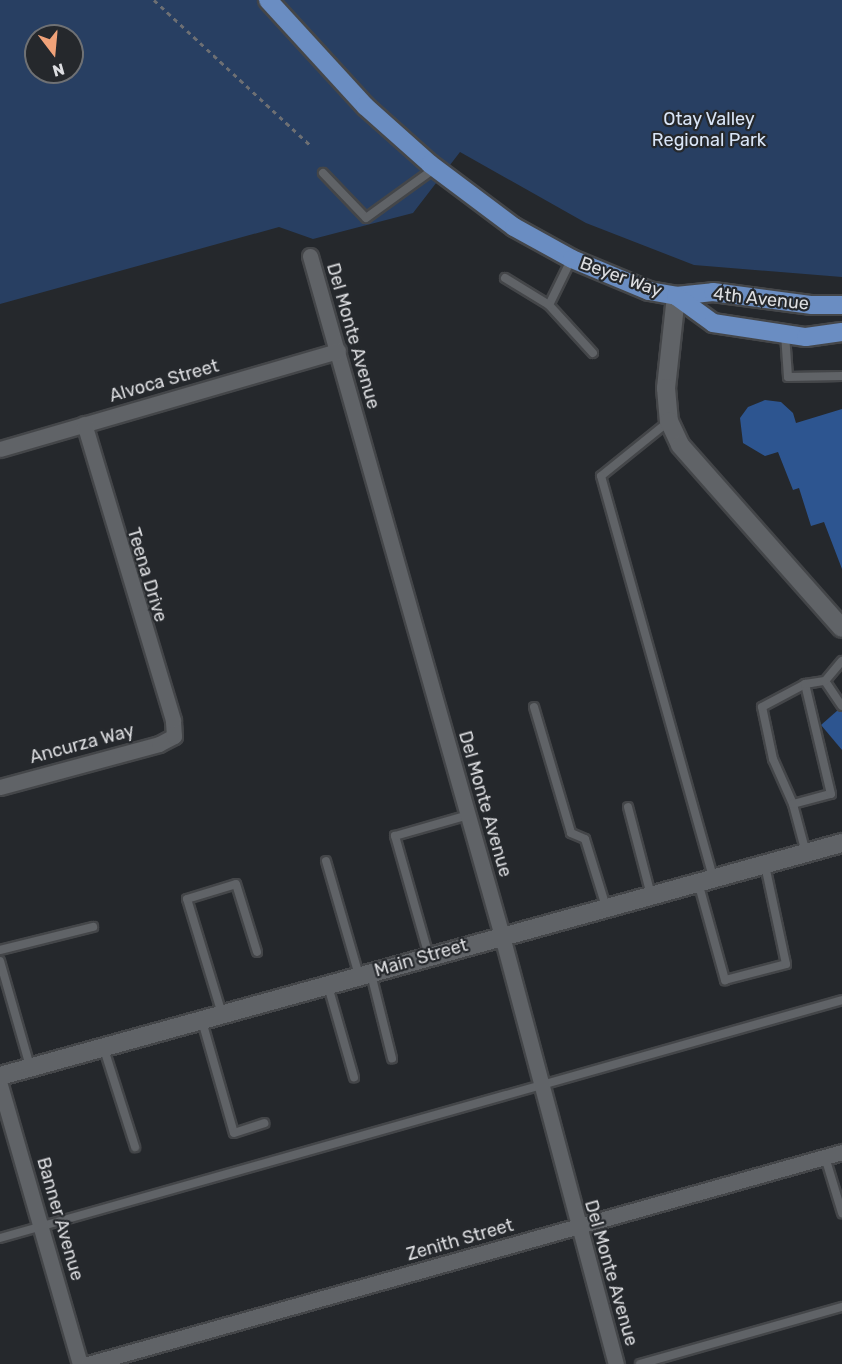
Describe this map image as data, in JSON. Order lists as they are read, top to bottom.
{
  "streets": {
    "main road": ["Beyer Way", "4th Avenue", "Main Street"],
    "street": [
      "Del Monte Avenue",
      "Alvoca Street",
      "Teena Drive",
      "Ancurza Way",
      "Banner Avenue",
      "Zenith Street"
    ]
  },
  "crossings": [
    ["Beyer Way", "4th Avenue"],
    ["Del Monte Avenue", "Alvoca Street"],
    ["Del Monte Avenue", "Main Street"],
    ["Del Monte Avenue", "Zenith Street"],
    ["Alvoca Street", "Teena Drive"],
    ["Teena Drive", "Ancurza Way"]
  ],
  "parks": ["Otay Valley Regional Park"],
  "north": "bottom"
}
